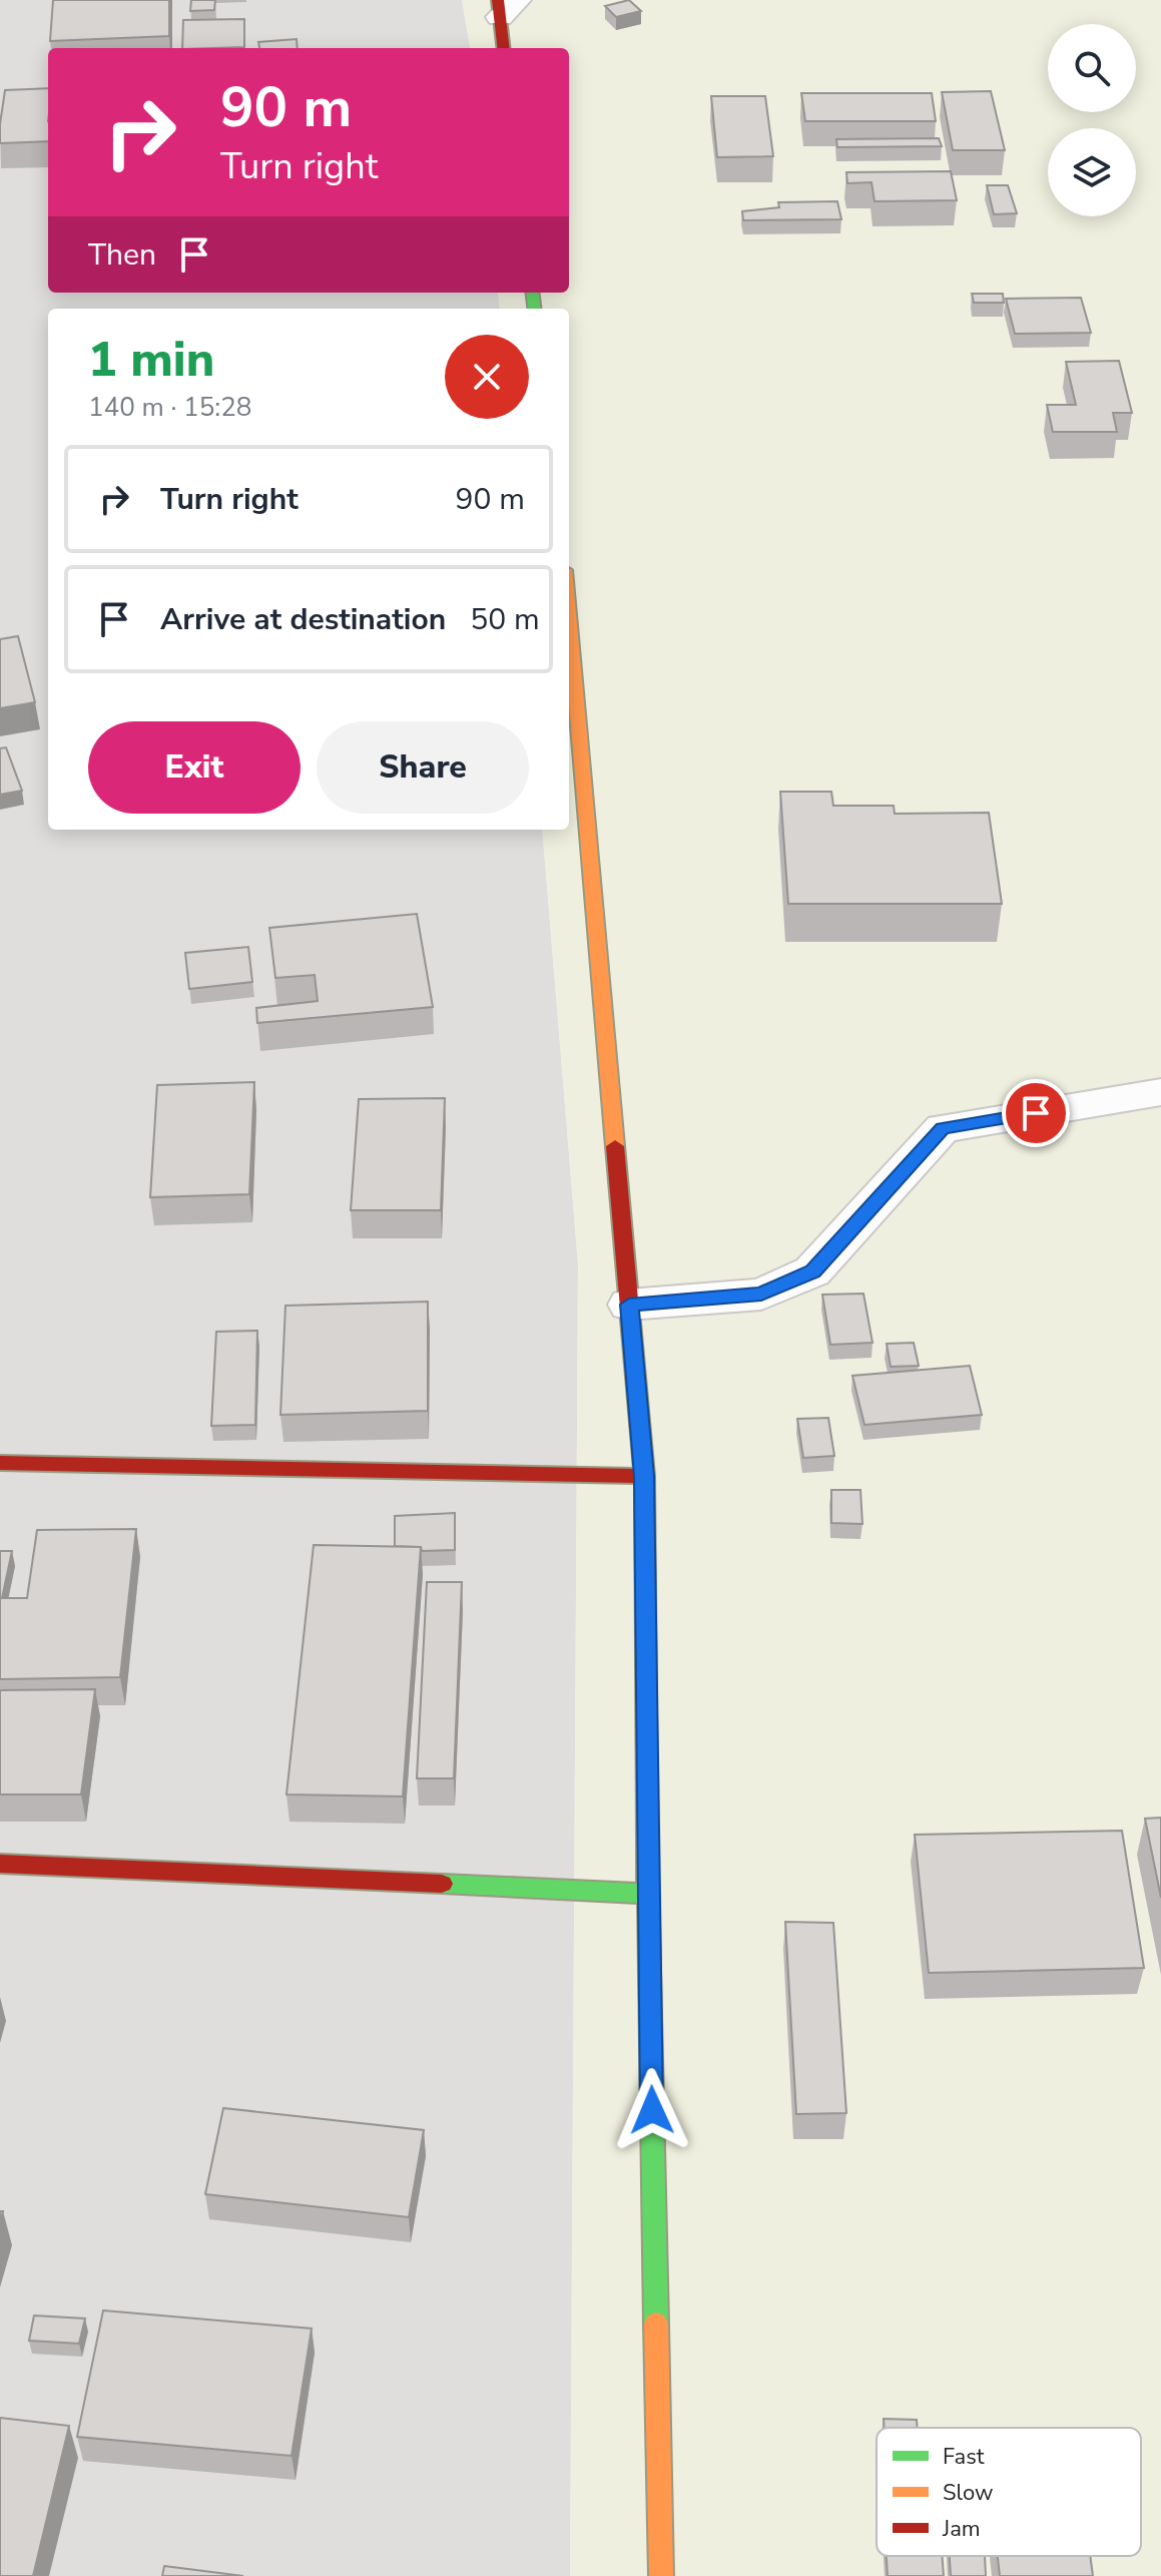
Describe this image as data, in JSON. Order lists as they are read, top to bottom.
{
  "legend": ["Fast", "Slow", "Jam"],
  "page": {
    "turn": ["90 m", "Turn right"],
    "then": "Then",
    "heading": ["1 min", "140 m · 15:28"],
    "list": [
      {
        "name": "Turn right",
        "value": "90 m"
      },
      {
        "name": "Arrive at destination",
        "value": "50 m"
      }
    ],
    "buttons": ["Exit", "Share"]
  }
}
